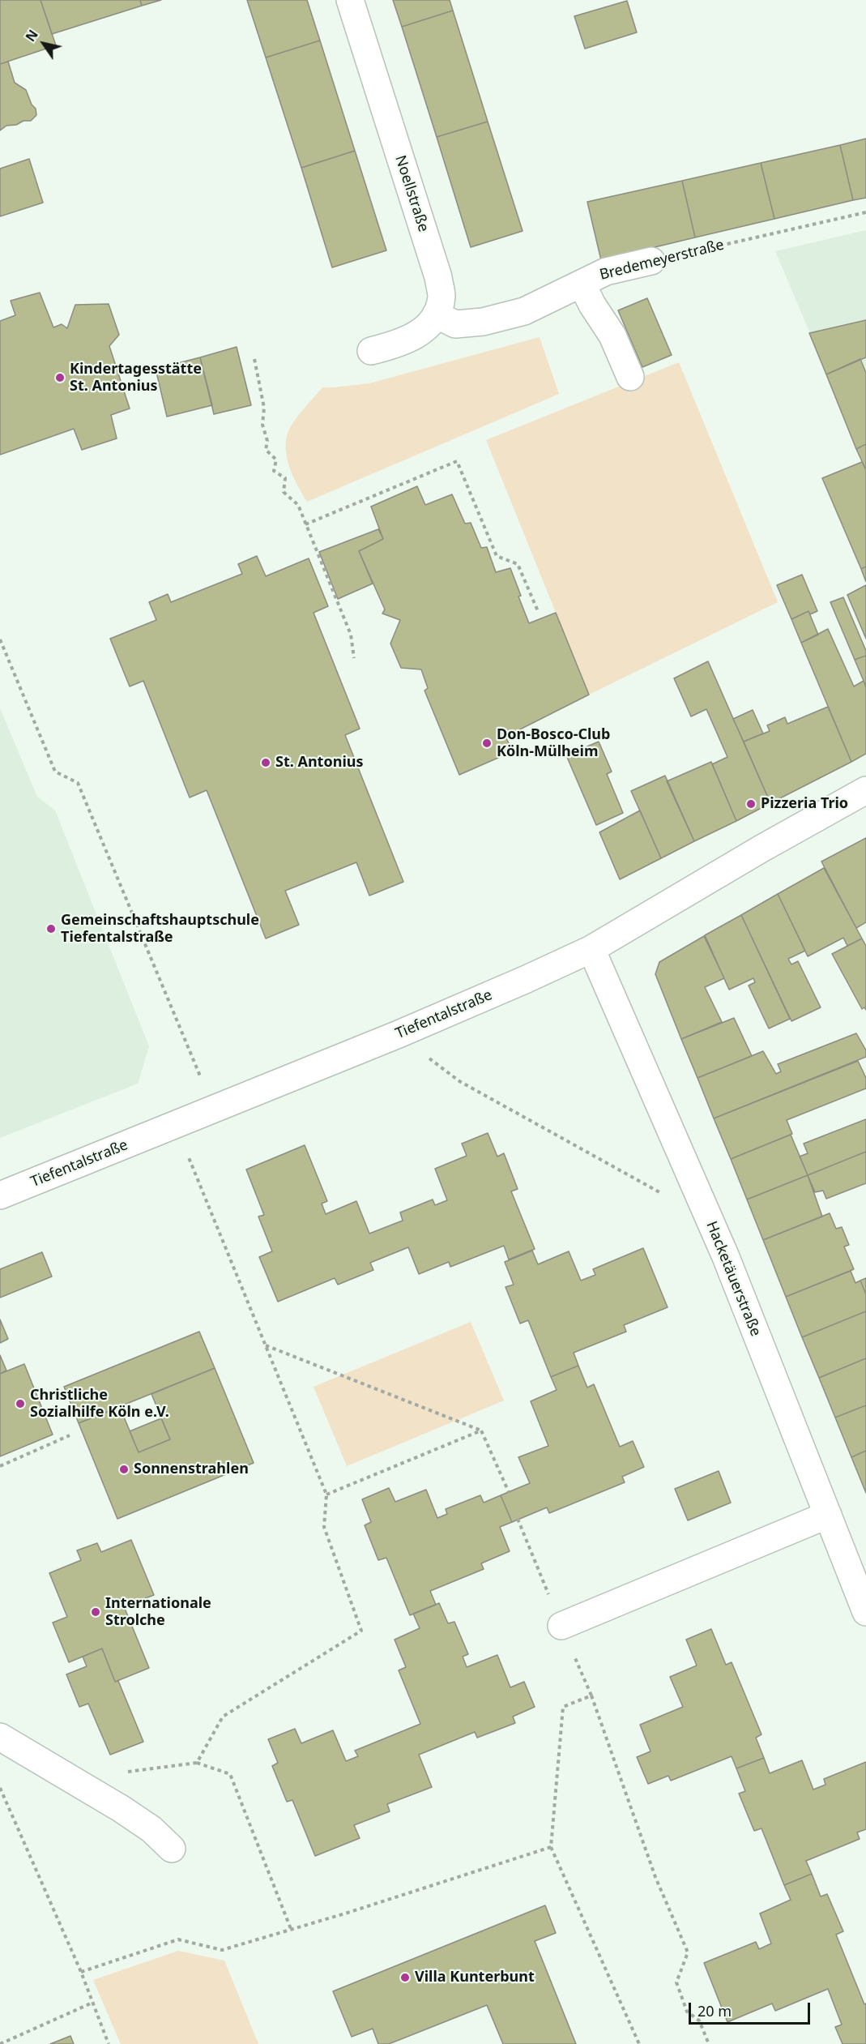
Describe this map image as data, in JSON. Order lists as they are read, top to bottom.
{
  "streets": {
    "street": [
      "Noellstraße",
      "Bredemeyerstraße",
      "Tiefentalstraße",
      "Hacketäuerstraße"
    ]
  },
  "crossings": [
    ["Noellstraße", "Bredemeyerstraße"],
    ["Tiefentalstraße", "Hacketäuerstraße"]
  ],
  "places": [
    "Kindertagesstätte St. Antonius",
    "Don-Bosco-Club Köln-Mülheim",
    "St. Antonius",
    "Pizzeria Trio",
    "Gemeinschaftshauptschule Tiefentalstraße",
    "Christliche Sozialhilfe Köln e.V.",
    "Sonnenstrahlen",
    "Internationale Strolche",
    "Villa Kunterbunt"
  ],
  "scale_bar": "20 m",
  "north": "top left"
}
